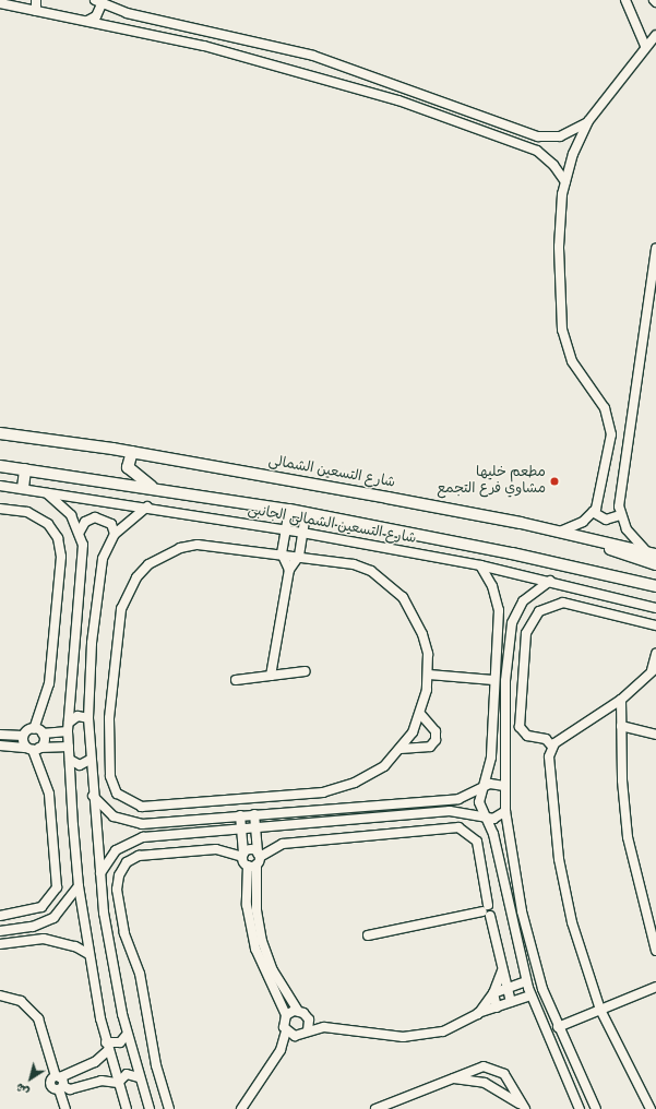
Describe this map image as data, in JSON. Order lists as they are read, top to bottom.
{
  "streets": {
    "main road": ["شارع التسعين الشمالى"],
    "street": ["شارع التسعين الشمالى الجانبى"]
  },
  "places": ["مطعم خليها مشاوي فرع التجمع"],
  "north": "bottom left"
}
